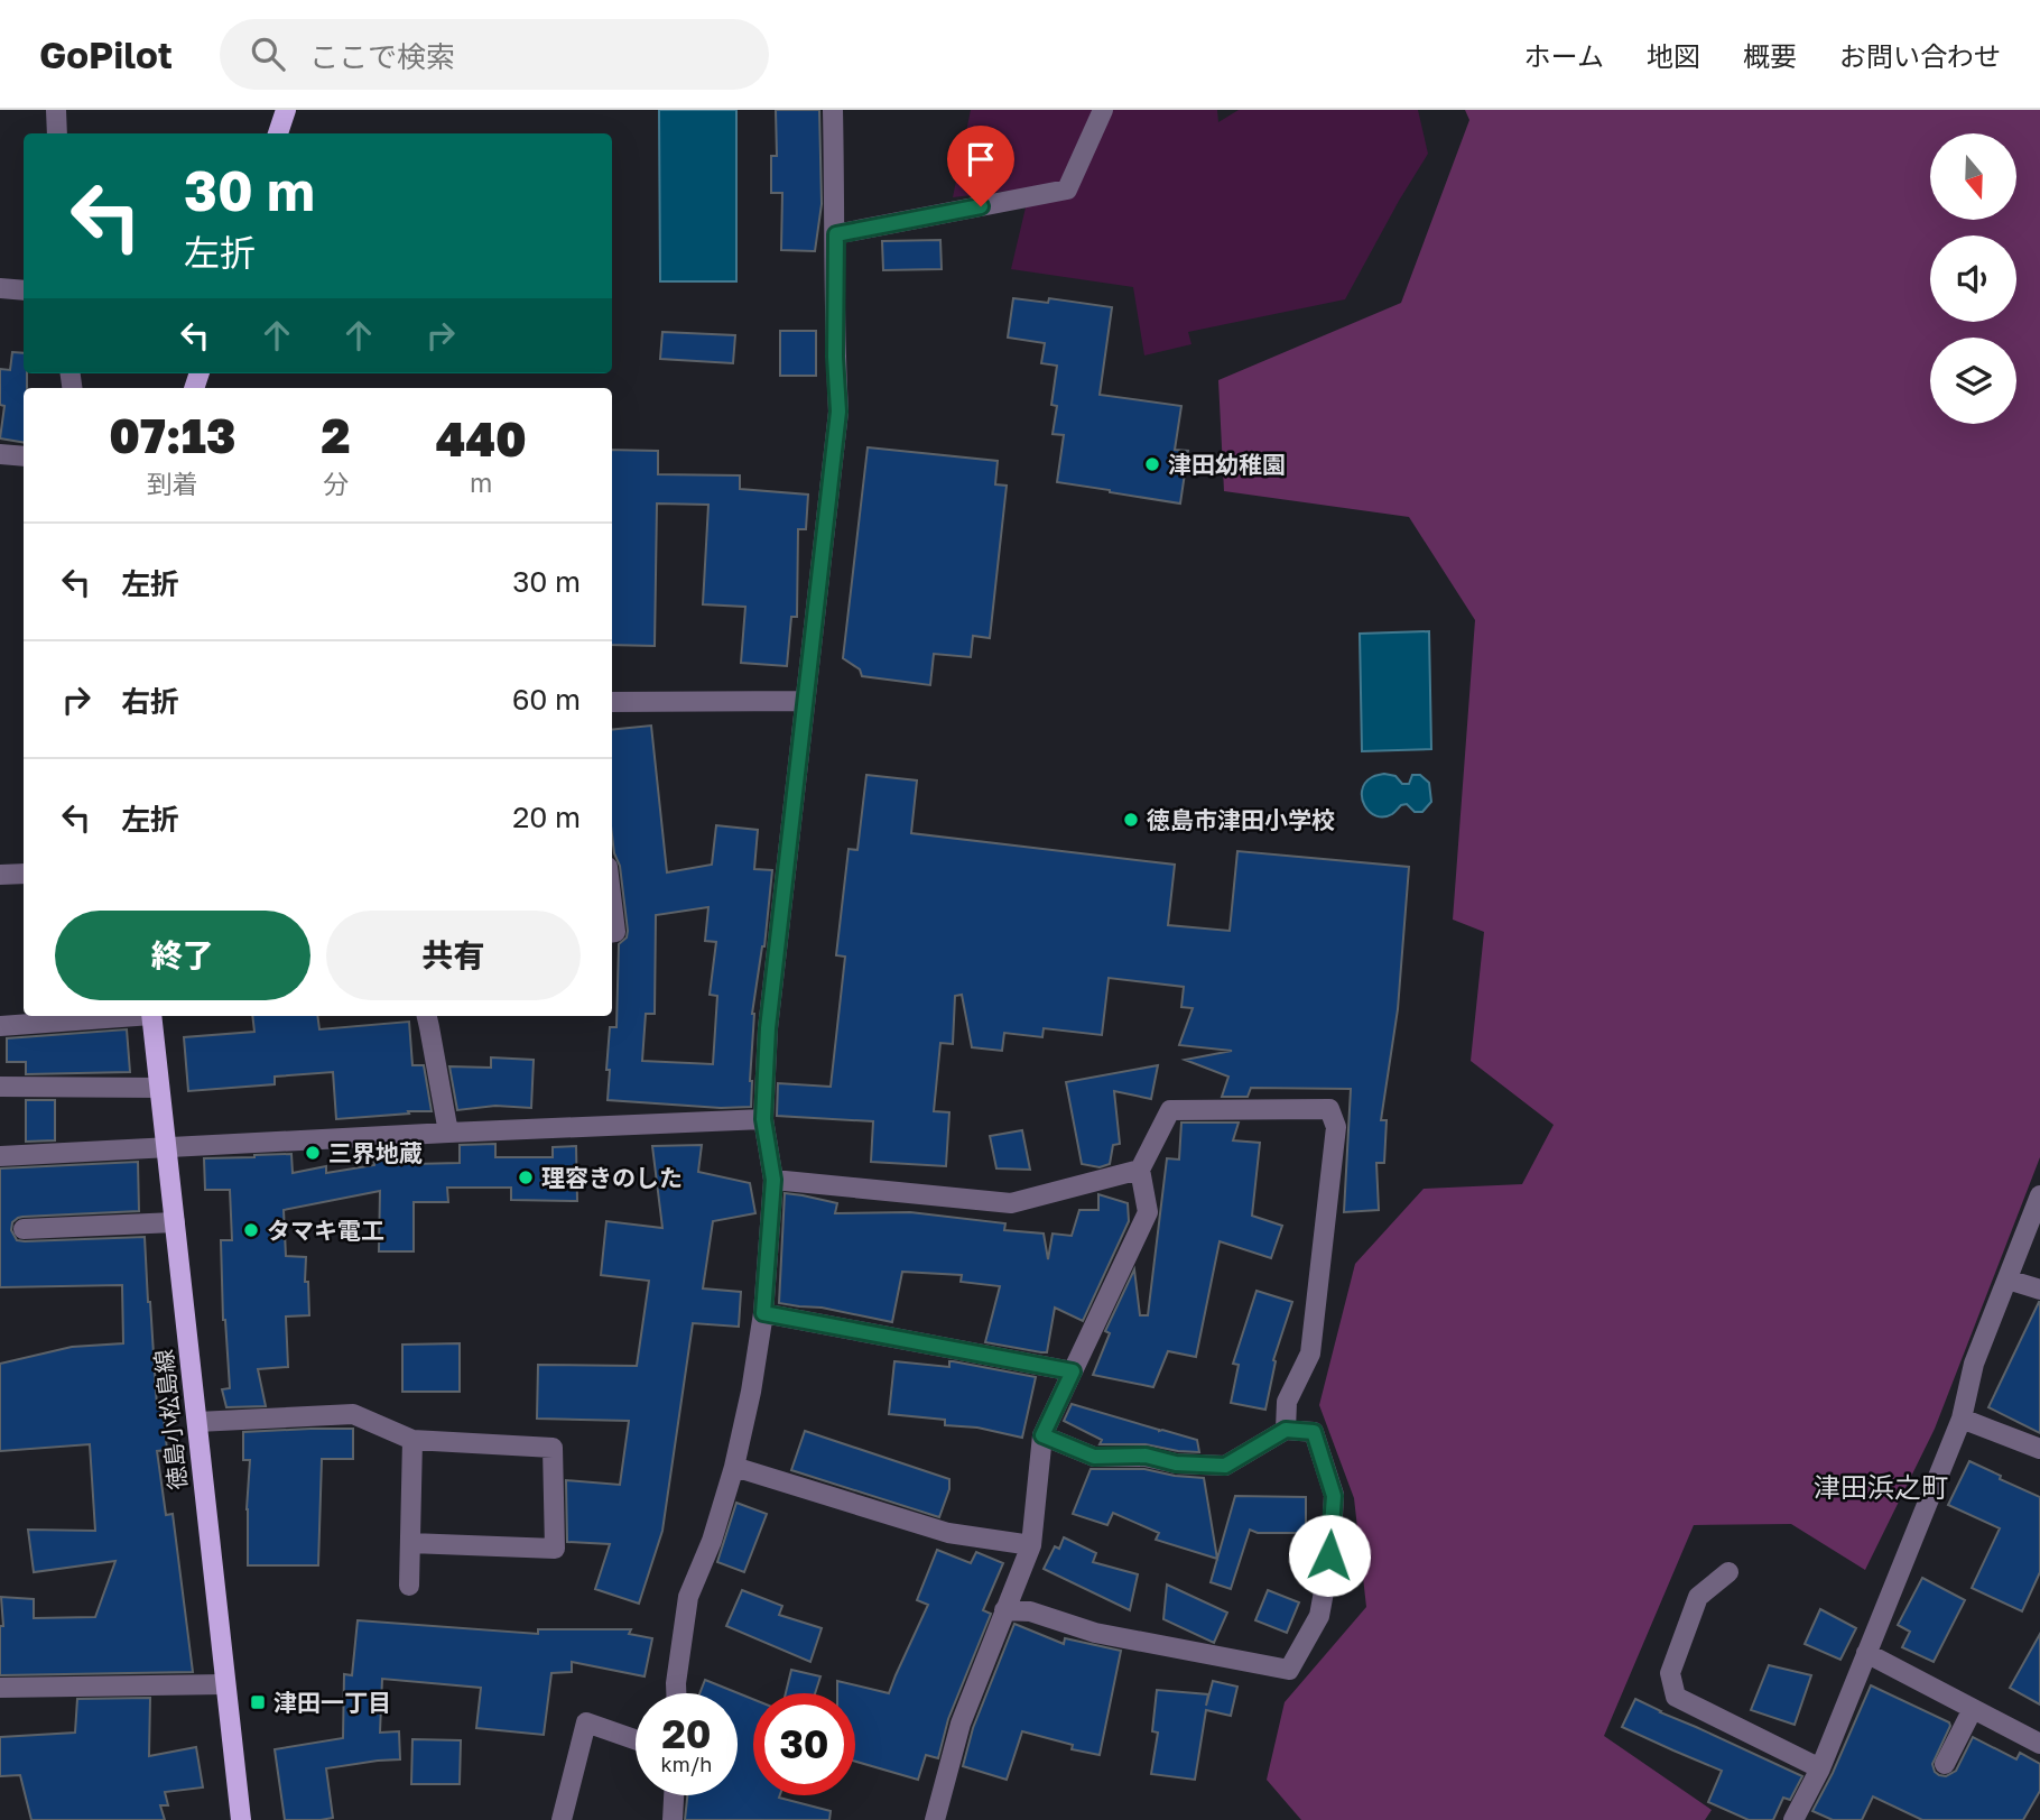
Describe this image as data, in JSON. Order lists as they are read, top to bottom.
{
  "streets": {
    "main road": ["徳島小松島線"]
  },
  "districts": ["津田浜之町"],
  "places": {
    "other": [
      "津田幼稚園",
      "徳島市津田小学校",
      "三界地蔵",
      "理容きのした",
      "タマキ電工"
    ],
    "transit": ["津田一丁目"]
  },
  "north": "bottom",
  "page": {
    "header": "GoPilot",
    "search": "ここで検索",
    "nav": [
      "ホーム",
      "地図",
      "概要",
      "お問い合わせ"
    ],
    "turn": ["30 m", "左折"],
    "eta": [
      "07:13",
      "到着",
      "2",
      "分",
      "440",
      "m"
    ],
    "list": [
      {
        "name": "左折",
        "value": "30 m"
      },
      {
        "name": "右折",
        "value": "60 m"
      },
      {
        "name": "左折",
        "value": "20 m"
      }
    ],
    "buttons": ["終了", "共有"],
    "speed": "20 km/h",
    "limit": "30"
  }
}
